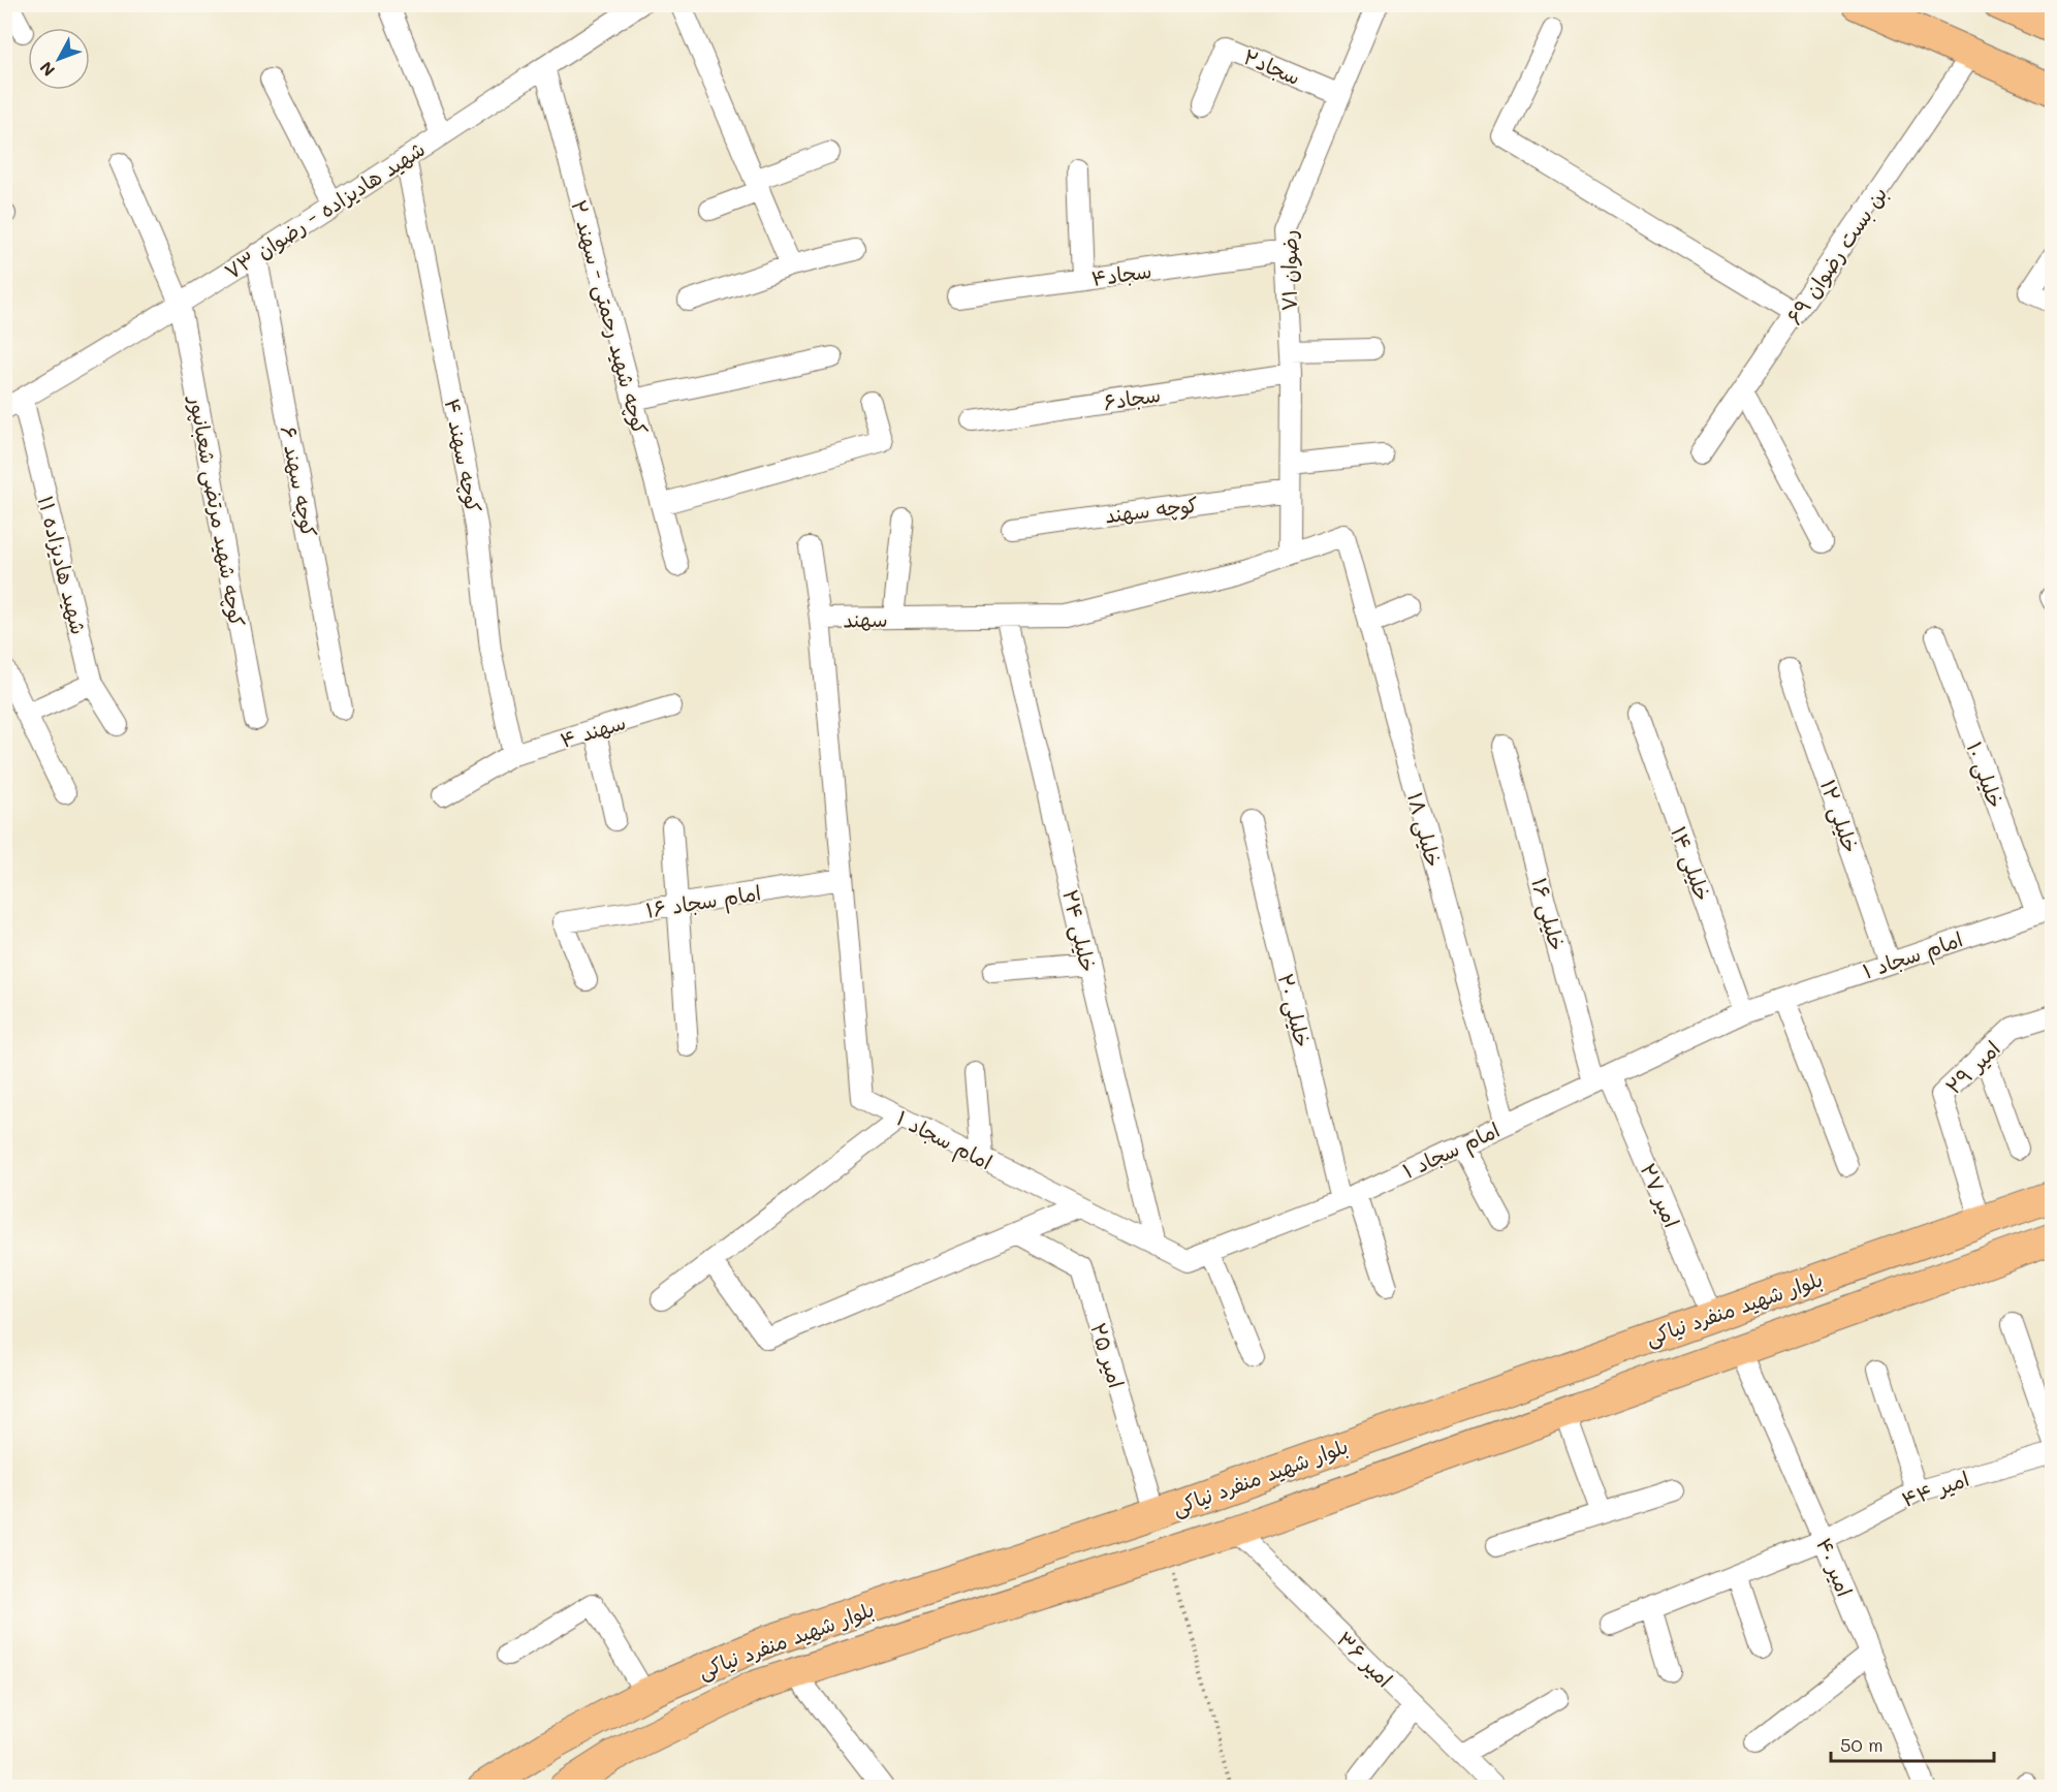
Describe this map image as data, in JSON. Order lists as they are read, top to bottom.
{
  "streets": {
    "main road": ["بلوار شهید منفرد نیاکی"],
    "street": [
      "سجاد۲",
      "شهید هادیزاده - رضوان ۷۳",
      "بن بست رضوان ۶۹",
      "رضوان ۷۱",
      "سجاد۴",
      "کوچه شهید رحمتی - سهند ۲",
      "سجاد۶",
      "کوچه سهند ۴",
      "کوچه سهند ۶",
      "كوچه سهند",
      "کوچه شهید مرتضی شعبانپور",
      "شهید هادیزاده ۱۱",
      "سهند",
      "سهند ۴",
      "خلیلی ۱۰",
      "خلیلی ۱۲",
      "خلیلی ۱۸",
      "خلیلی ۱۴",
      "امام سجاد ۱۶",
      "خلیلی ۱۶",
      "خلیلی ۲۴",
      "امام سجاد ۱",
      "خلیلی ۲۰",
      "امیر ۲۹",
      "امیر ۲۷",
      "امیر ۲۵",
      "امیر ۴۴",
      "امیر ۴۰",
      "امیر ۳۶"
    ]
  },
  "crossings": [
    ["سجاد۲", "رضوان ۷۱"],
    ["شهید هادیزاده - رضوان ۷۳", "کوچه شهید رحمتی - سهند ۲"],
    ["شهید هادیزاده - رضوان ۷۳", "کوچه سهند ۴"],
    ["شهید هادیزاده - رضوان ۷۳", "کوچه سهند ۶"],
    ["شهید هادیزاده - رضوان ۷۳", "کوچه شهید مرتضی شعبانپور"],
    ["شهید هادیزاده - رضوان ۷۳", "شهید هادیزاده ۱۱"],
    ["رضوان ۷۱", "سجاد۴"],
    ["رضوان ۷۱", "سجاد۶"],
    ["رضوان ۷۱", "كوچه سهند"],
    ["رضوان ۷۱", "سهند"],
    ["کوچه سهند ۴", "سهند ۴"],
    ["سهند", "خلیلی ۱۸"],
    ["سهند", "امام سجاد ۱۶"],
    ["سهند", "خلیلی ۲۴"],
    ["سهند", "امام سجاد ۱"],
    ["خلیلی ۱۰", "امام سجاد ۱"],
    ["خلیلی ۱۲", "امام سجاد ۱"],
    ["خلیلی ۱۸", "امام سجاد ۱"],
    ["خلیلی ۱۴", "امام سجاد ۱"],
    ["خلیلی ۱۶", "امام سجاد ۱"],
    ["خلیلی ۱۶", "امیر ۲۷"],
    ["خلیلی ۲۴", "امام سجاد ۱"],
    ["امام سجاد ۱", "خلیلی ۲۰"],
    ["امام سجاد ۱", "امیر ۲۷"],
    ["امیر ۲۹", "بلوار شهید منفرد نیاکی"],
    ["امیر ۲۷", "بلوار شهید منفرد نیاکی"],
    ["بلوار شهید منفرد نیاکی", "امیر ۲۵"],
    ["بلوار شهید منفرد نیاکی", "امیر ۴۰"],
    ["بلوار شهید منفرد نیاکی", "امیر ۳۶"],
    ["امیر ۴۴", "امیر ۴۰"]
  ],
  "scale_bar": "50 m",
  "north": "bottom left"
}
